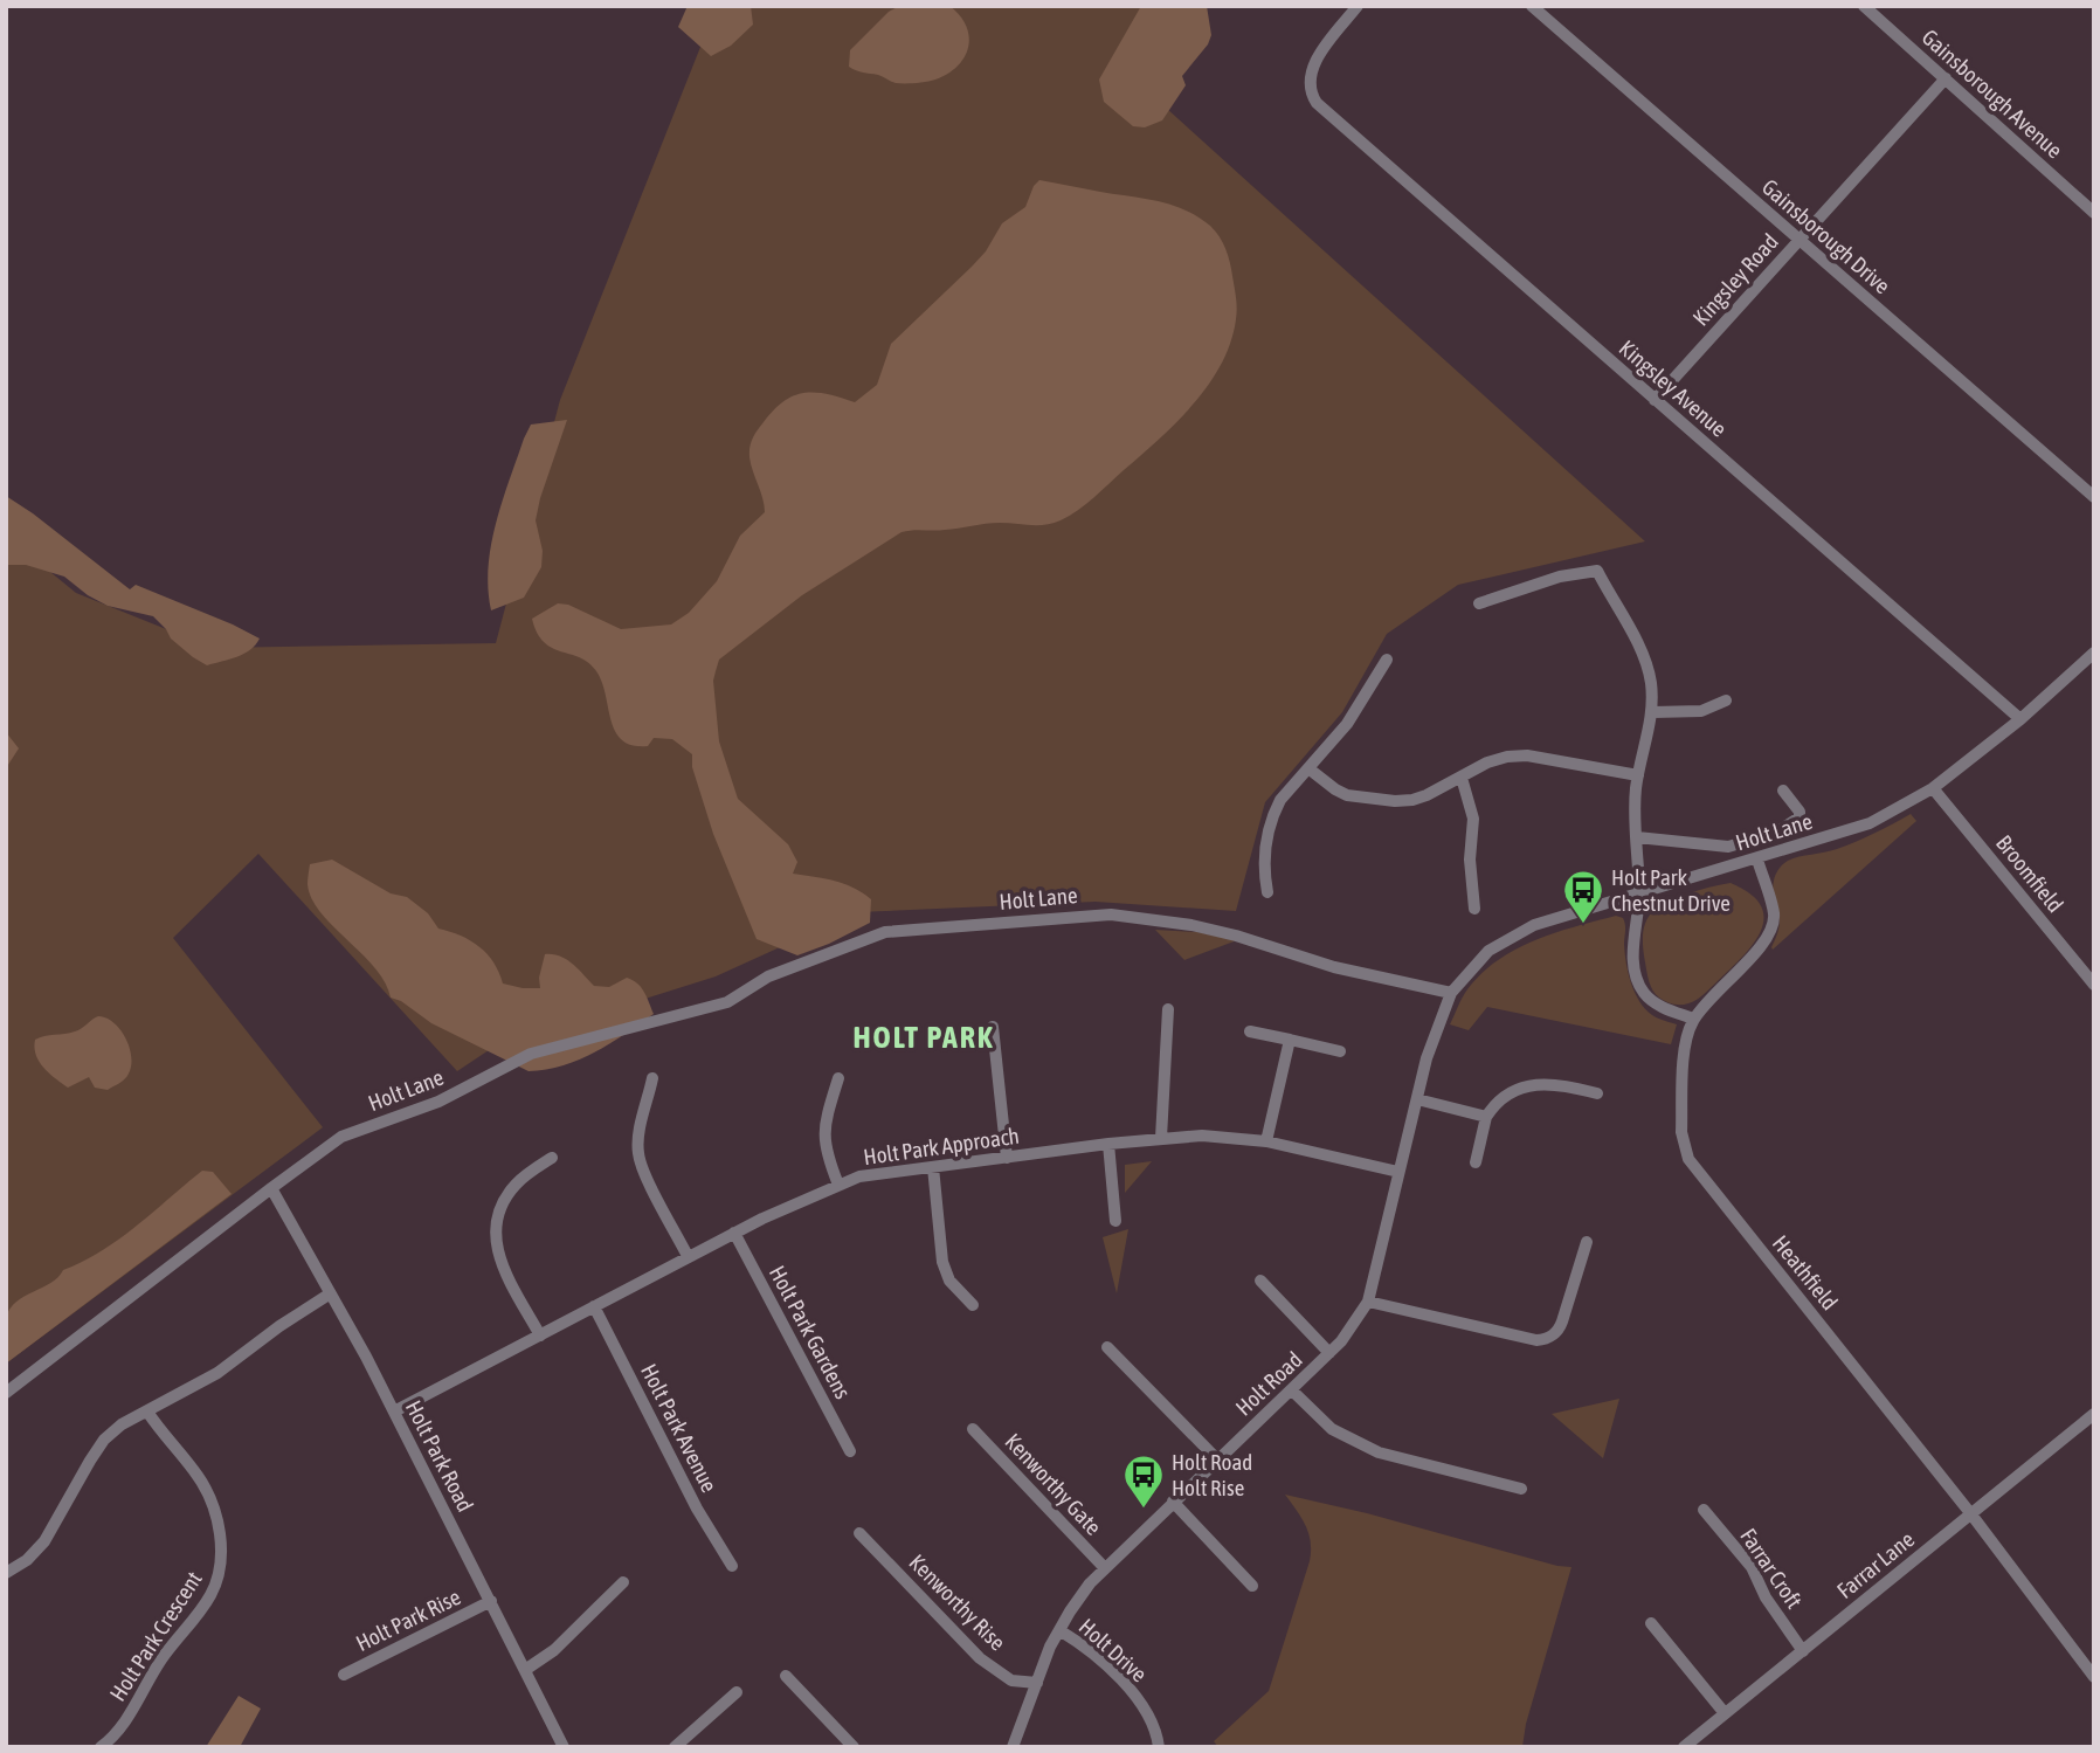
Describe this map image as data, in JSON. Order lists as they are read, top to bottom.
{
  "streets": {
    "street": [
      "Gainsborough Avenue",
      "Gainsborough Drive",
      "Kingsley Road",
      "Kingsley Avenue",
      "Holt Lane",
      "Broomfield",
      "Holt Park Approach",
      "Heathfield",
      "Holt Park Gardens",
      "Holt Road",
      "Holt Park Avenue",
      "Holt Park Road",
      "Kenworthy Gate",
      "Farrar Lane",
      "Farrar Croft",
      "Kenworthy Rise",
      "Holt Park Rise",
      "Holt Park Crescent",
      "Holt Drive"
    ]
  },
  "crossings": [
    ["Gainsborough Avenue", "Kingsley Road"],
    ["Gainsborough Drive", "Kingsley Road"],
    ["Kingsley Road", "Kingsley Avenue"],
    ["Kingsley Avenue", "Holt Lane"],
    ["Holt Lane", "Broomfield"],
    ["Holt Lane", "Heathfield"],
    ["Holt Lane", "Holt Road"],
    ["Holt Lane", "Holt Park Road"],
    ["Holt Park Approach", "Holt Park Gardens"],
    ["Holt Park Approach", "Holt Road"],
    ["Holt Park Approach", "Holt Park Avenue"],
    ["Holt Park Approach", "Holt Park Road"],
    ["Heathfield", "Farrar Lane"],
    ["Holt Road", "Kenworthy Gate"],
    ["Holt Road", "Kenworthy Rise"],
    ["Holt Road", "Holt Drive"],
    ["Holt Park Road", "Holt Park Rise"],
    ["Farrar Lane", "Farrar Croft"]
  ],
  "districts": ["HOLT PARK"],
  "places": {
    "bus stop": ["Holt Park Chestnut Drive", "Holt Road Holt Rise"]
  }
}
